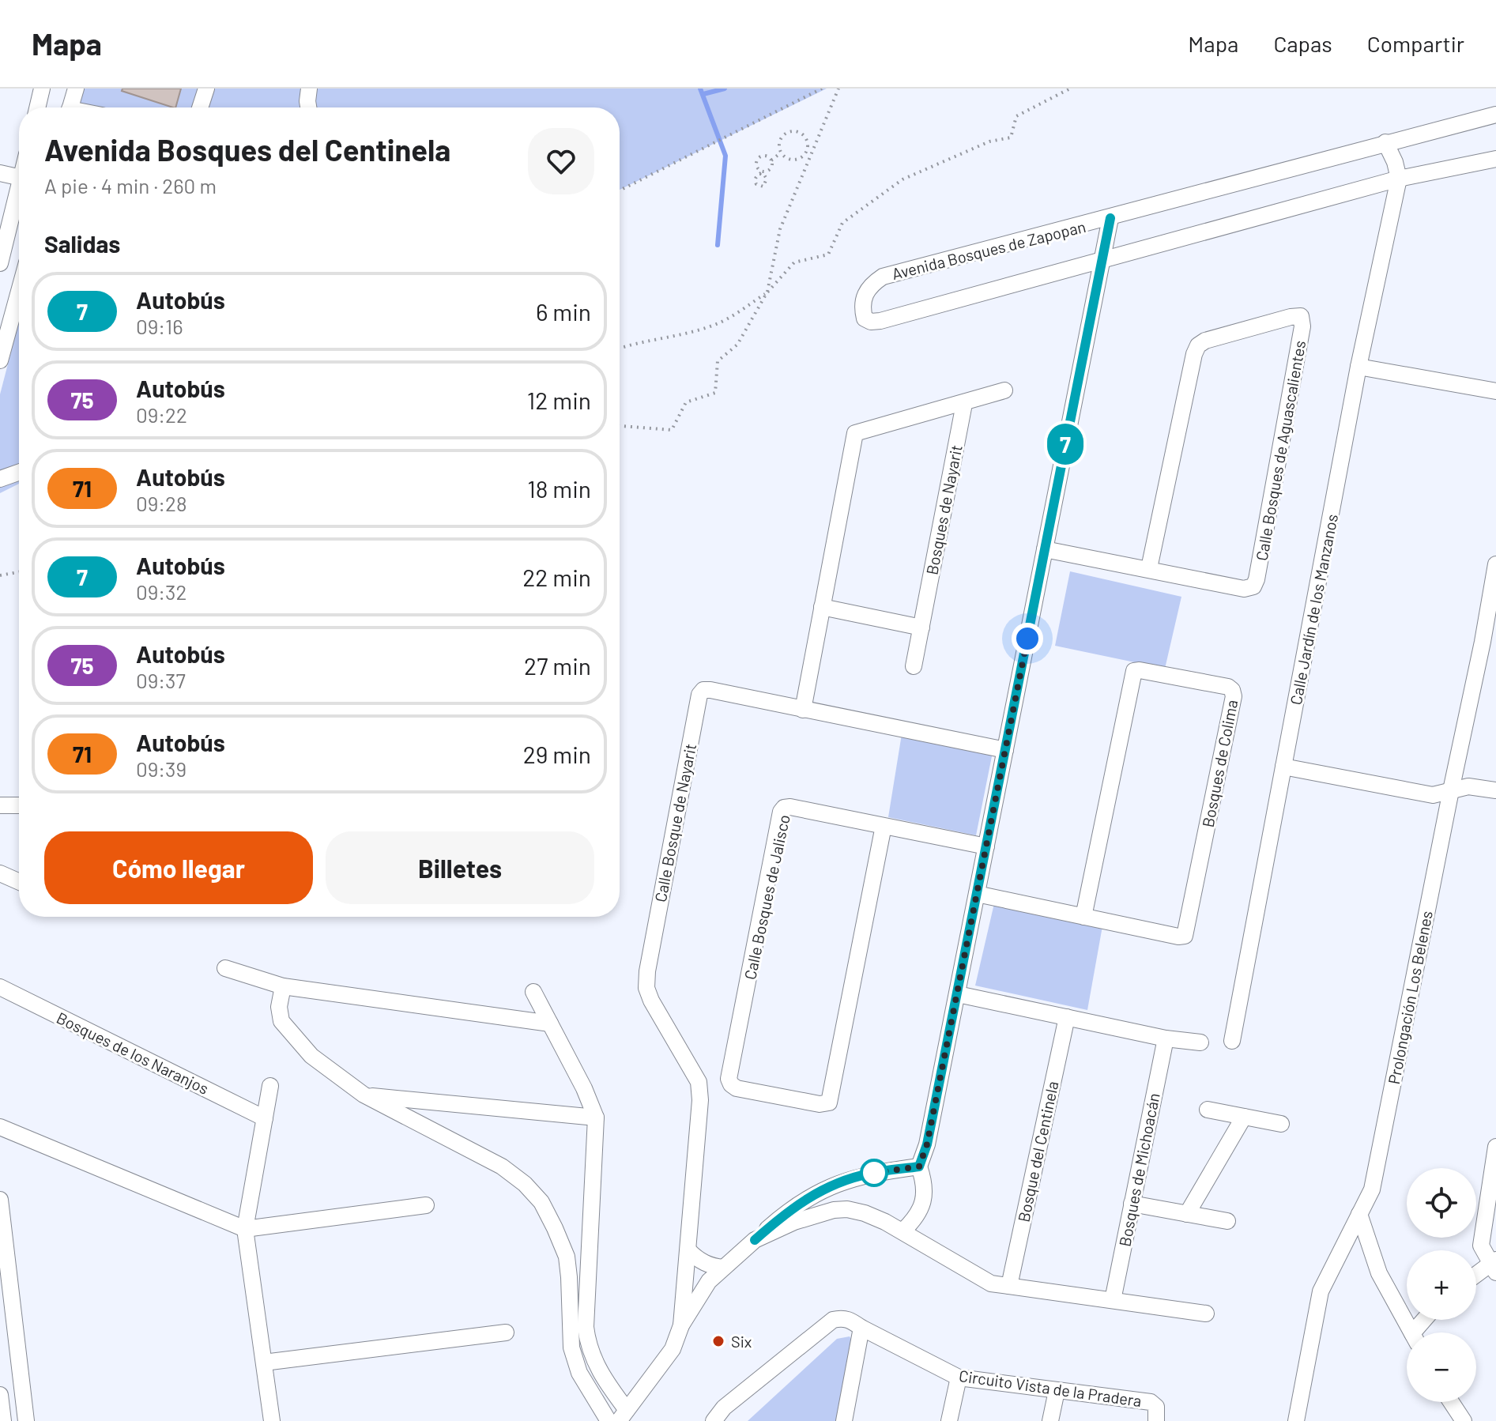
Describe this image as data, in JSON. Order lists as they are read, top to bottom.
{
  "streets": {
    "street": [
      "Avenida Bosques de Zapopan",
      "Calle Bosques de Aguascalientes",
      "Bosques de Nayarit",
      "Calle Jardín de los Manzanos",
      "Bosques de Colima",
      "Calle Bosque de Nayarit",
      "Calle Bosques de Jalisco",
      "Prolongación Los Belenes",
      "Bosques de los Naranjos",
      "Bosque del Centinela",
      "Bosques de Michoacán",
      "Circuito Vista de la Pradera"
    ]
  },
  "crossings": [
    ["Avenida Bosques de Zapopan", "Calle Jardín de los Manzanos"]
  ],
  "places": ["Six"],
  "lines": ["bus line 7"],
  "page": {
    "header": "Mapa",
    "nav": ["Mapa", "Capas", "Compartir"],
    "on_map": "7",
    "heading": [
      ["Avenida Bosques del Centinela", "A pie · 4 min · 260 m"],
      "Salidas"
    ],
    "list": [
      {
        "mark": "7",
        "name": "Autobús",
        "note": "09:16",
        "value": "6 min"
      },
      {
        "mark": "75",
        "name": "Autobús",
        "note": "09:22",
        "value": "12 min"
      },
      {
        "mark": "71",
        "name": "Autobús",
        "note": "09:28",
        "value": "18 min"
      },
      {
        "mark": "7",
        "name": "Autobús",
        "note": "09:32",
        "value": "22 min"
      },
      {
        "mark": "75",
        "name": "Autobús",
        "note": "09:37",
        "value": "27 min"
      },
      {
        "mark": "71",
        "name": "Autobús",
        "note": "09:39",
        "value": "29 min"
      }
    ],
    "buttons": ["Cómo llegar", "Billetes"],
    "map_buttons": ["+", "−"]
  }
}
